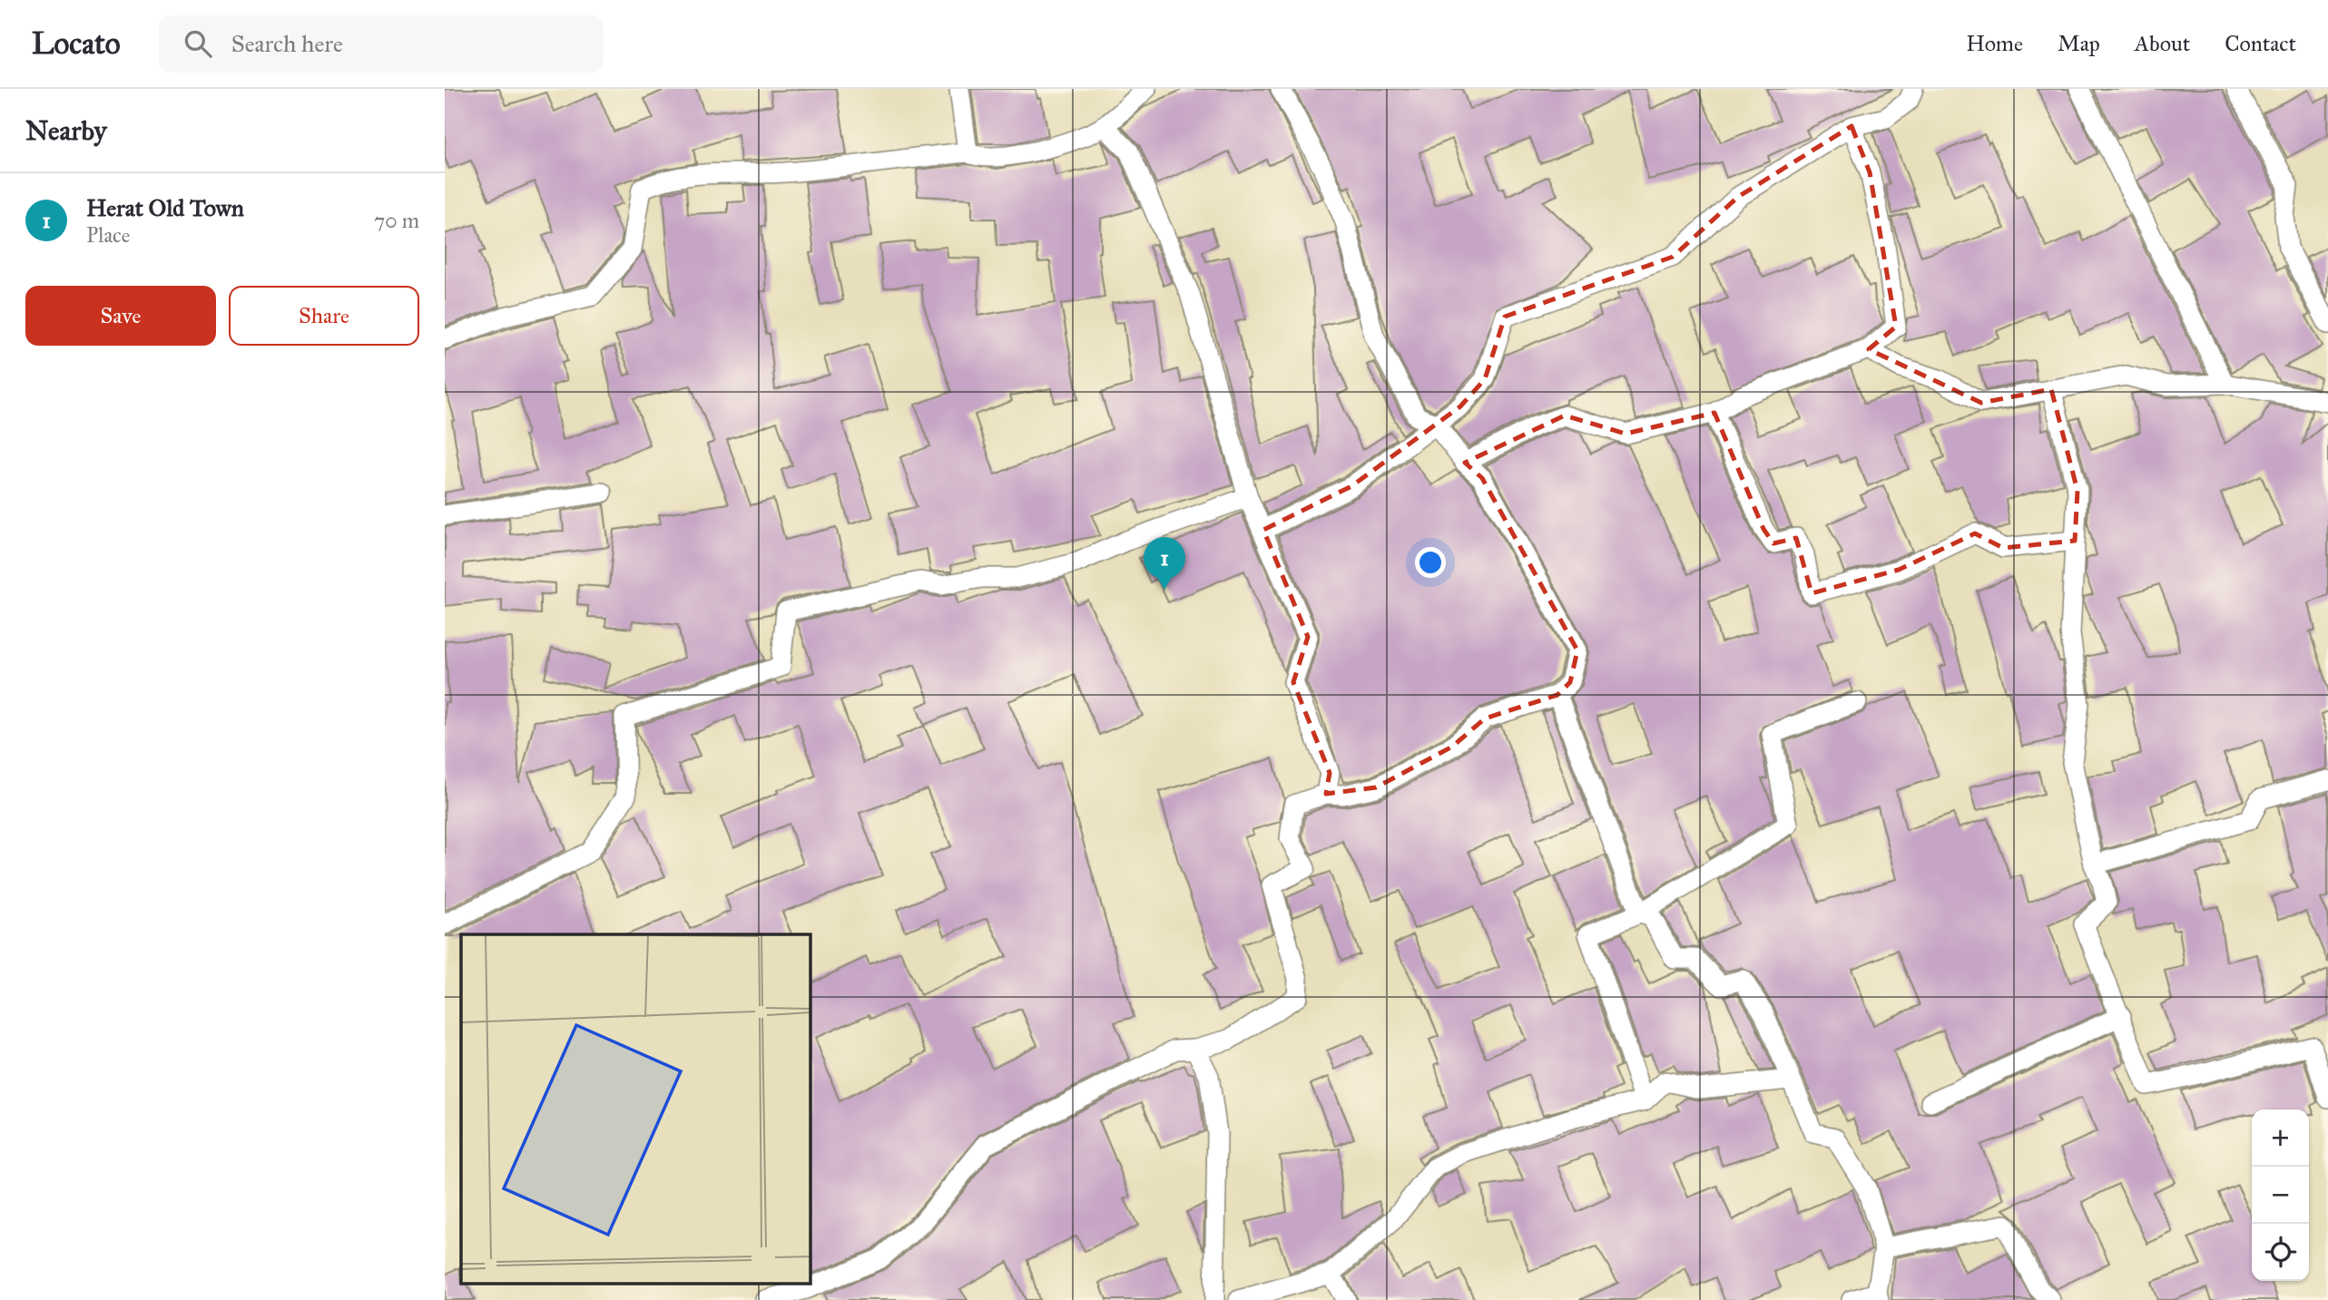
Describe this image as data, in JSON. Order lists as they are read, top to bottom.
{
  "page": {
    "header": "Locato",
    "search": "Search here",
    "nav": [
      "Home",
      "Map",
      "About",
      "Contact"
    ],
    "heading": "Nearby",
    "list": [
      {
        "mark": "1",
        "name": "Herat Old Town",
        "note": "Place",
        "value": "70 m"
      }
    ],
    "buttons": ["Save", "Share"],
    "pins": "1",
    "map_buttons": ["+", "−"]
  }
}
